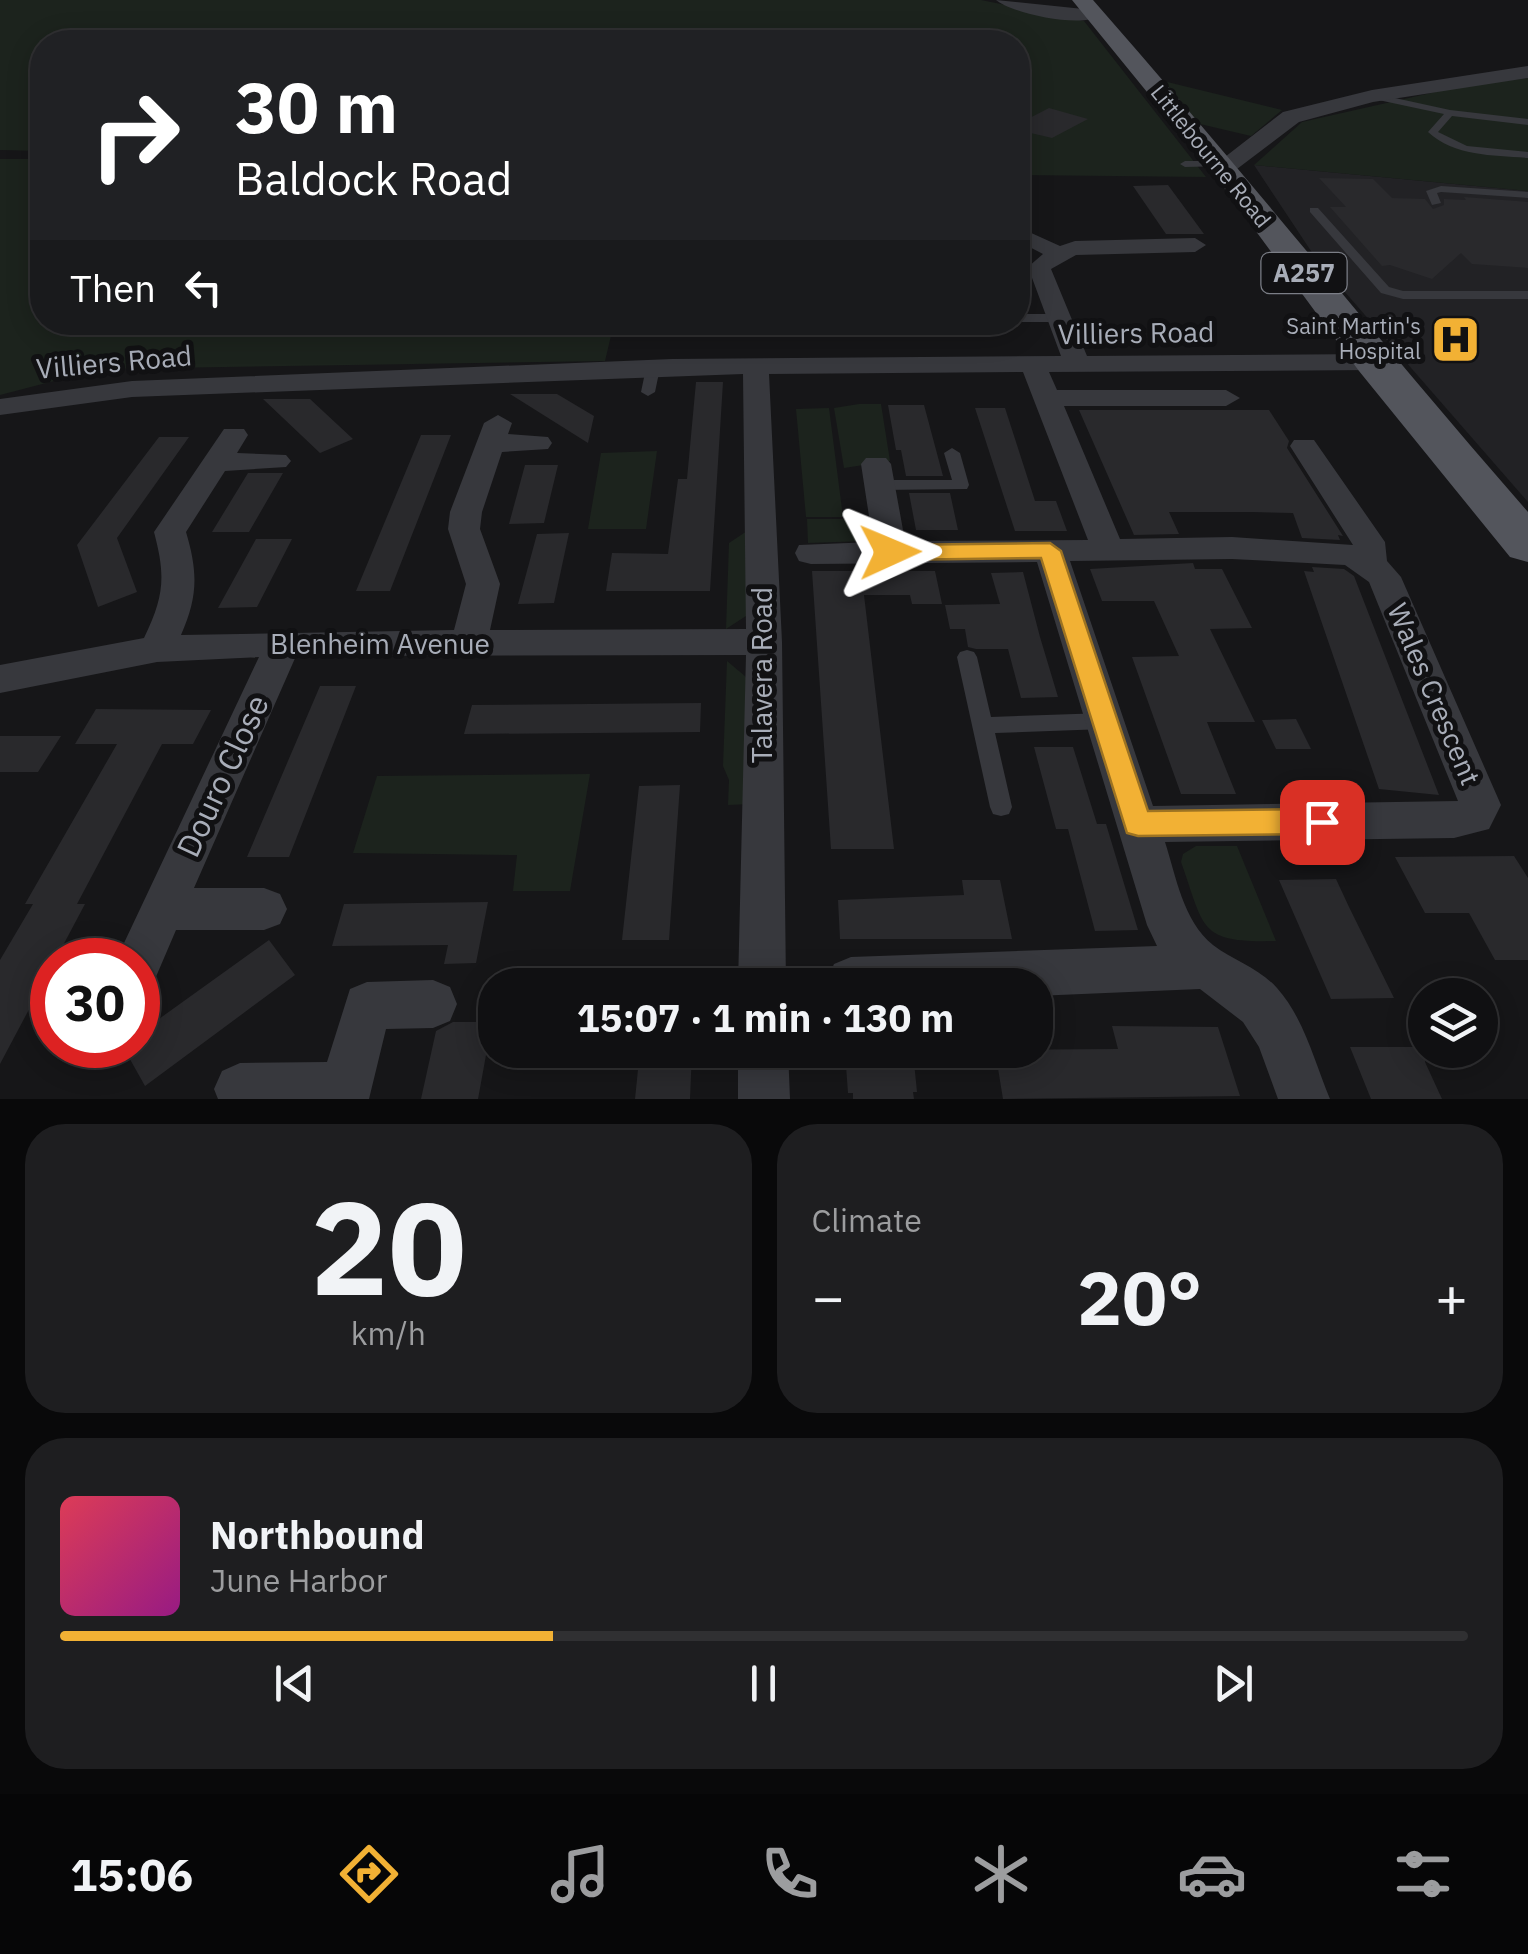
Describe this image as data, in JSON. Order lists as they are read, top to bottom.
{
  "streets": {
    "main road": ["Littlebourne Road", "A257"],
    "street": [
      "Villiers Road",
      "Blenheim Avenue",
      "Talavera Road",
      "Wales Crescent",
      "Douro Close"
    ]
  },
  "crossings": [
    ["Littlebourne Road", "Villiers Road"],
    ["Villiers Road", "Talavera Road"],
    ["Blenheim Avenue", "Talavera Road"],
    ["Blenheim Avenue", "Douro Close"]
  ],
  "places": {
    "hospital": ["Saint Martin's Hospital"]
  },
  "page": {
    "turn": ["30 m", "Baldock Road"],
    "then": "Then",
    "limit": "30",
    "trip": "15:07 · 1 min · 130 m",
    "tile": [
      ["20", "km/h"],
      "Climate"
    ],
    "heat": ["−", "20°", "+"],
    "song": ["Northbound", "June Harbor"],
    "tabs": "15:06"
  }
}
